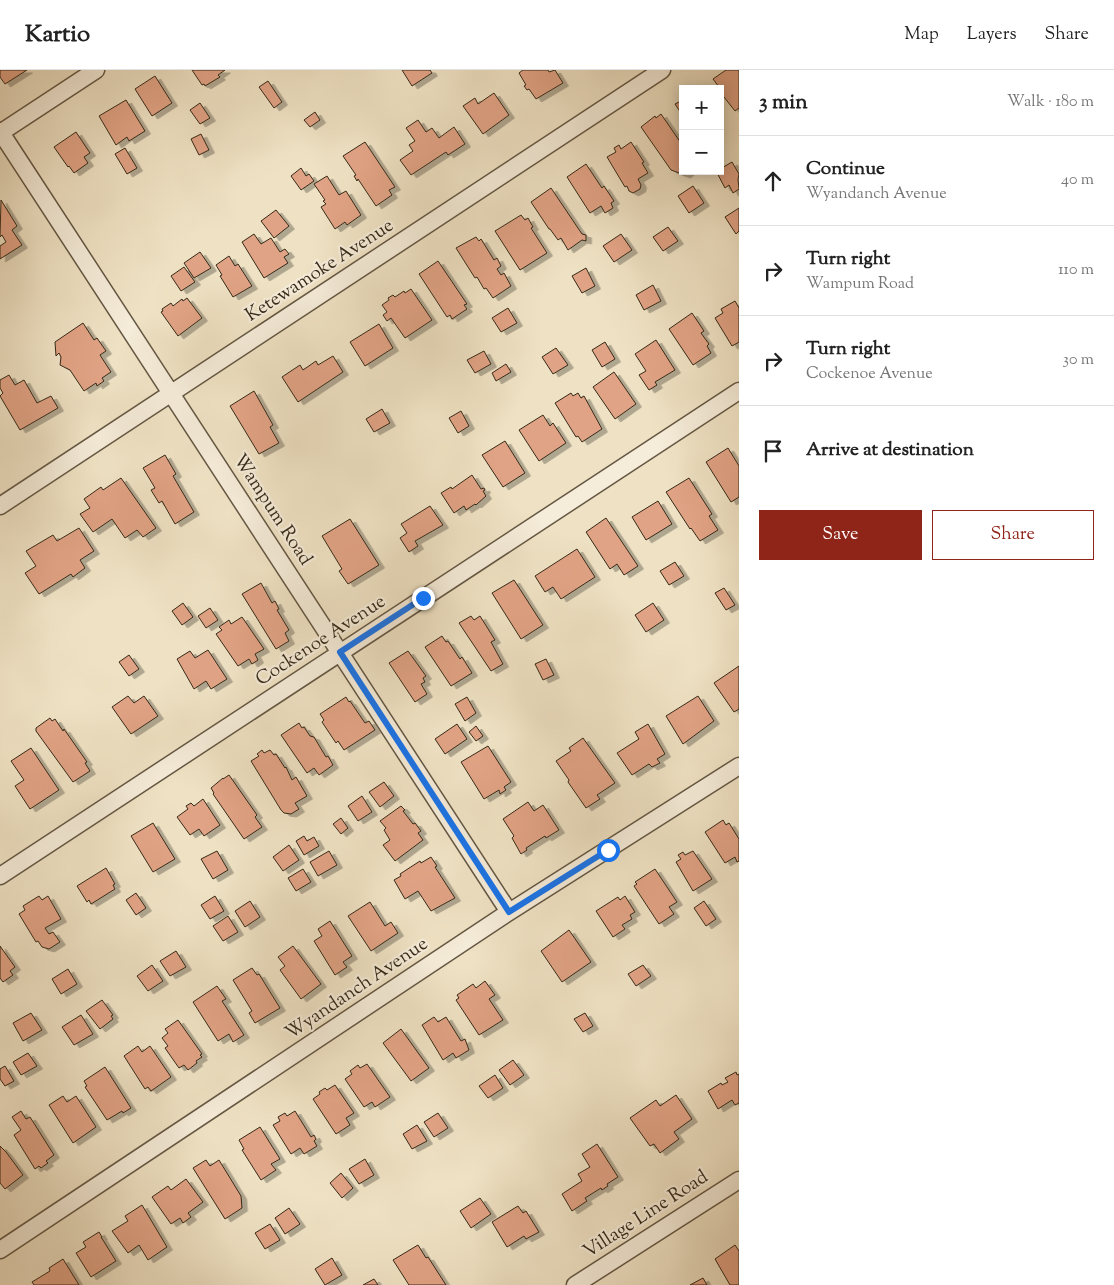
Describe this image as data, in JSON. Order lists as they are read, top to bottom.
{
  "streets": {
    "street": [
      "Ketewamoke Avenue",
      "Wampum Road",
      "Cockenoe Avenue",
      "Wyandanch Avenue",
      "Village Line Road"
    ]
  },
  "crossings": [
    ["Ketewamoke Avenue", "Wampum Road"],
    ["Wampum Road", "Cockenoe Avenue"],
    ["Wampum Road", "Wyandanch Avenue"]
  ],
  "page": {
    "header": "Kartio",
    "nav": ["Map", "Layers", "Share"],
    "heading": ["3 min", "Walk · 180 m"],
    "map_buttons": ["+", "−"],
    "list": [
      ["Continue", "Wyandanch Avenue", "40 m"],
      ["Turn right", "Wampum Road", "110 m"],
      ["Turn right", "Cockenoe Avenue", "30 m"],
      "Arrive at destination"
    ],
    "buttons": ["Save", "Share"]
  }
}
